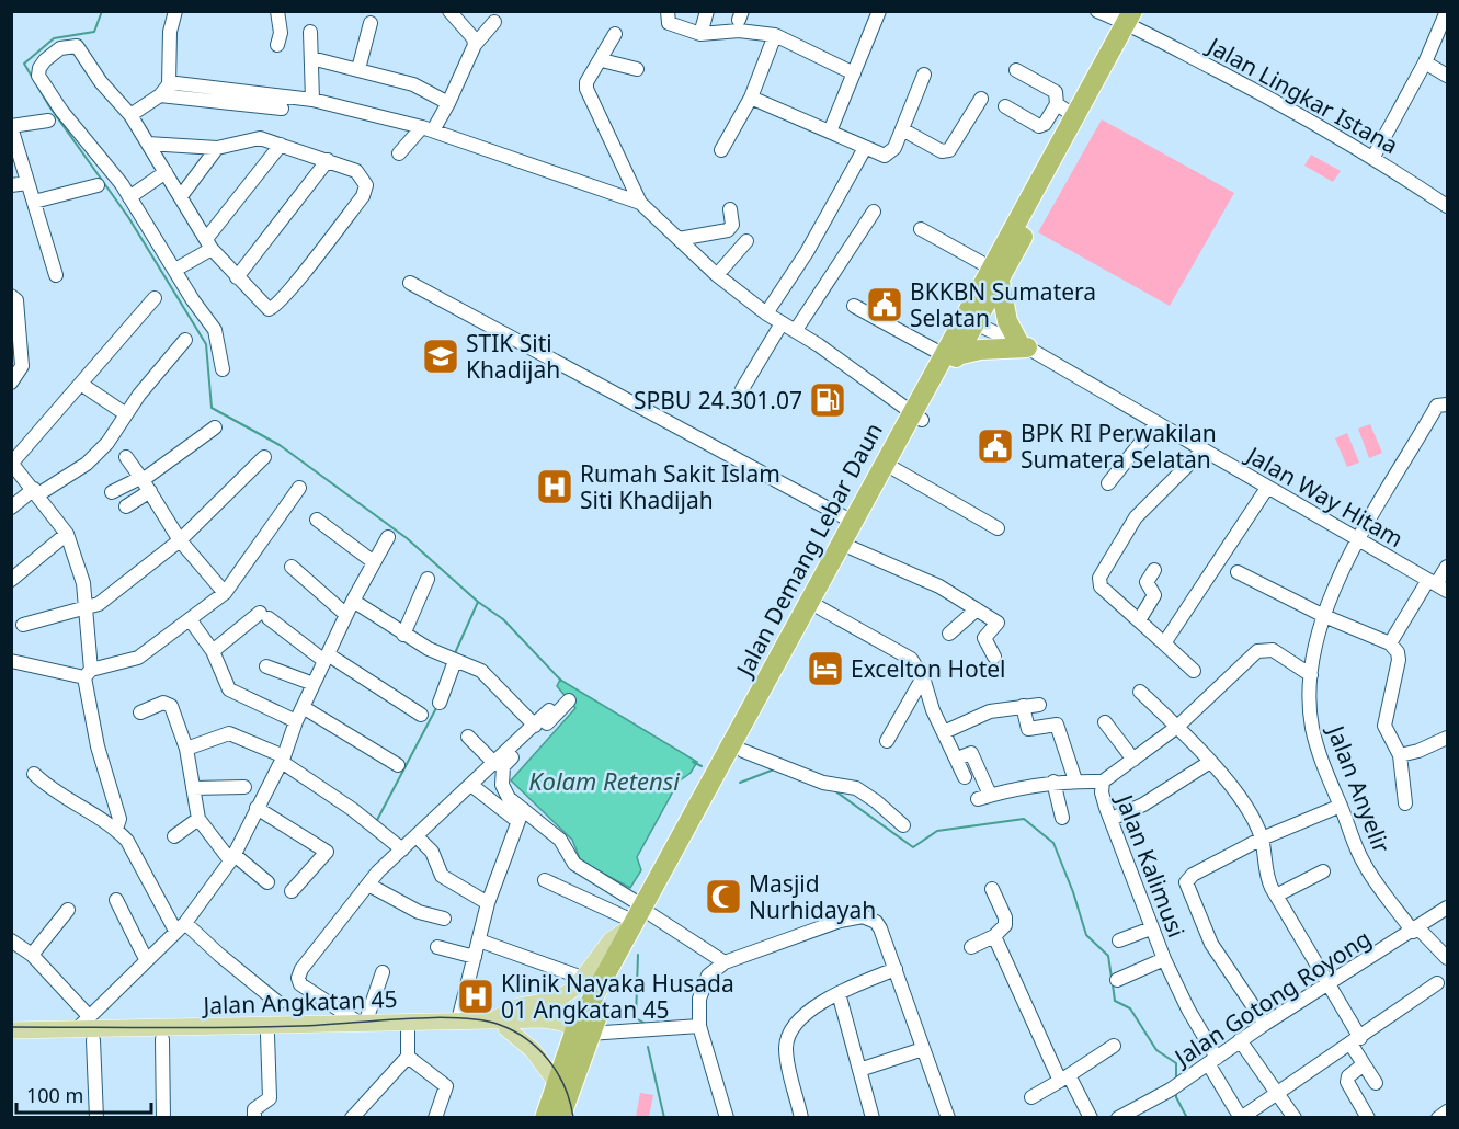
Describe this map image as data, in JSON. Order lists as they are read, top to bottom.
{
  "streets": {
    "highway": ["Jalan Demang Lebar Daun"],
    "main road": ["Jalan Angkatan 45"],
    "street": [
      "Jalan Lingkar Istana",
      "Jalan Way Hitam",
      "Jalan Anyelir",
      "Jalan Kalimusi",
      "Jalan Gotong Royong"
    ]
  },
  "crossings": [
    ["Jalan Lingkar Istana", "Jalan Demang Lebar Daun"],
    ["Jalan Way Hitam", "Jalan Demang Lebar Daun"],
    ["Jalan Way Hitam", "Jalan Anyelir"],
    ["Jalan Demang Lebar Daun", "Jalan Angkatan 45"],
    ["Jalan Anyelir", "Jalan Kalimusi"],
    ["Jalan Anyelir", "Jalan Gotong Royong"],
    ["Jalan Kalimusi", "Jalan Gotong Royong"]
  ],
  "water": ["Kolam Retensi"],
  "places": {
    "public building": ["BKKBN Sumatera Selatan", "BPK RI Perwakilan Sumatera Selatan"],
    "school or university": ["STIK Siti Khadijah"],
    "fuel station": ["SPBU 24.301.07"],
    "hospital": ["Rumah Sakit Islam Siti Khadijah", "Klinik Nayaka Husada 01 Angkatan 45"],
    "hotel": ["Excelton Hotel"],
    "mosque": ["Masjid Nurhidayah"]
  },
  "scale_bar": "100 m"
}
